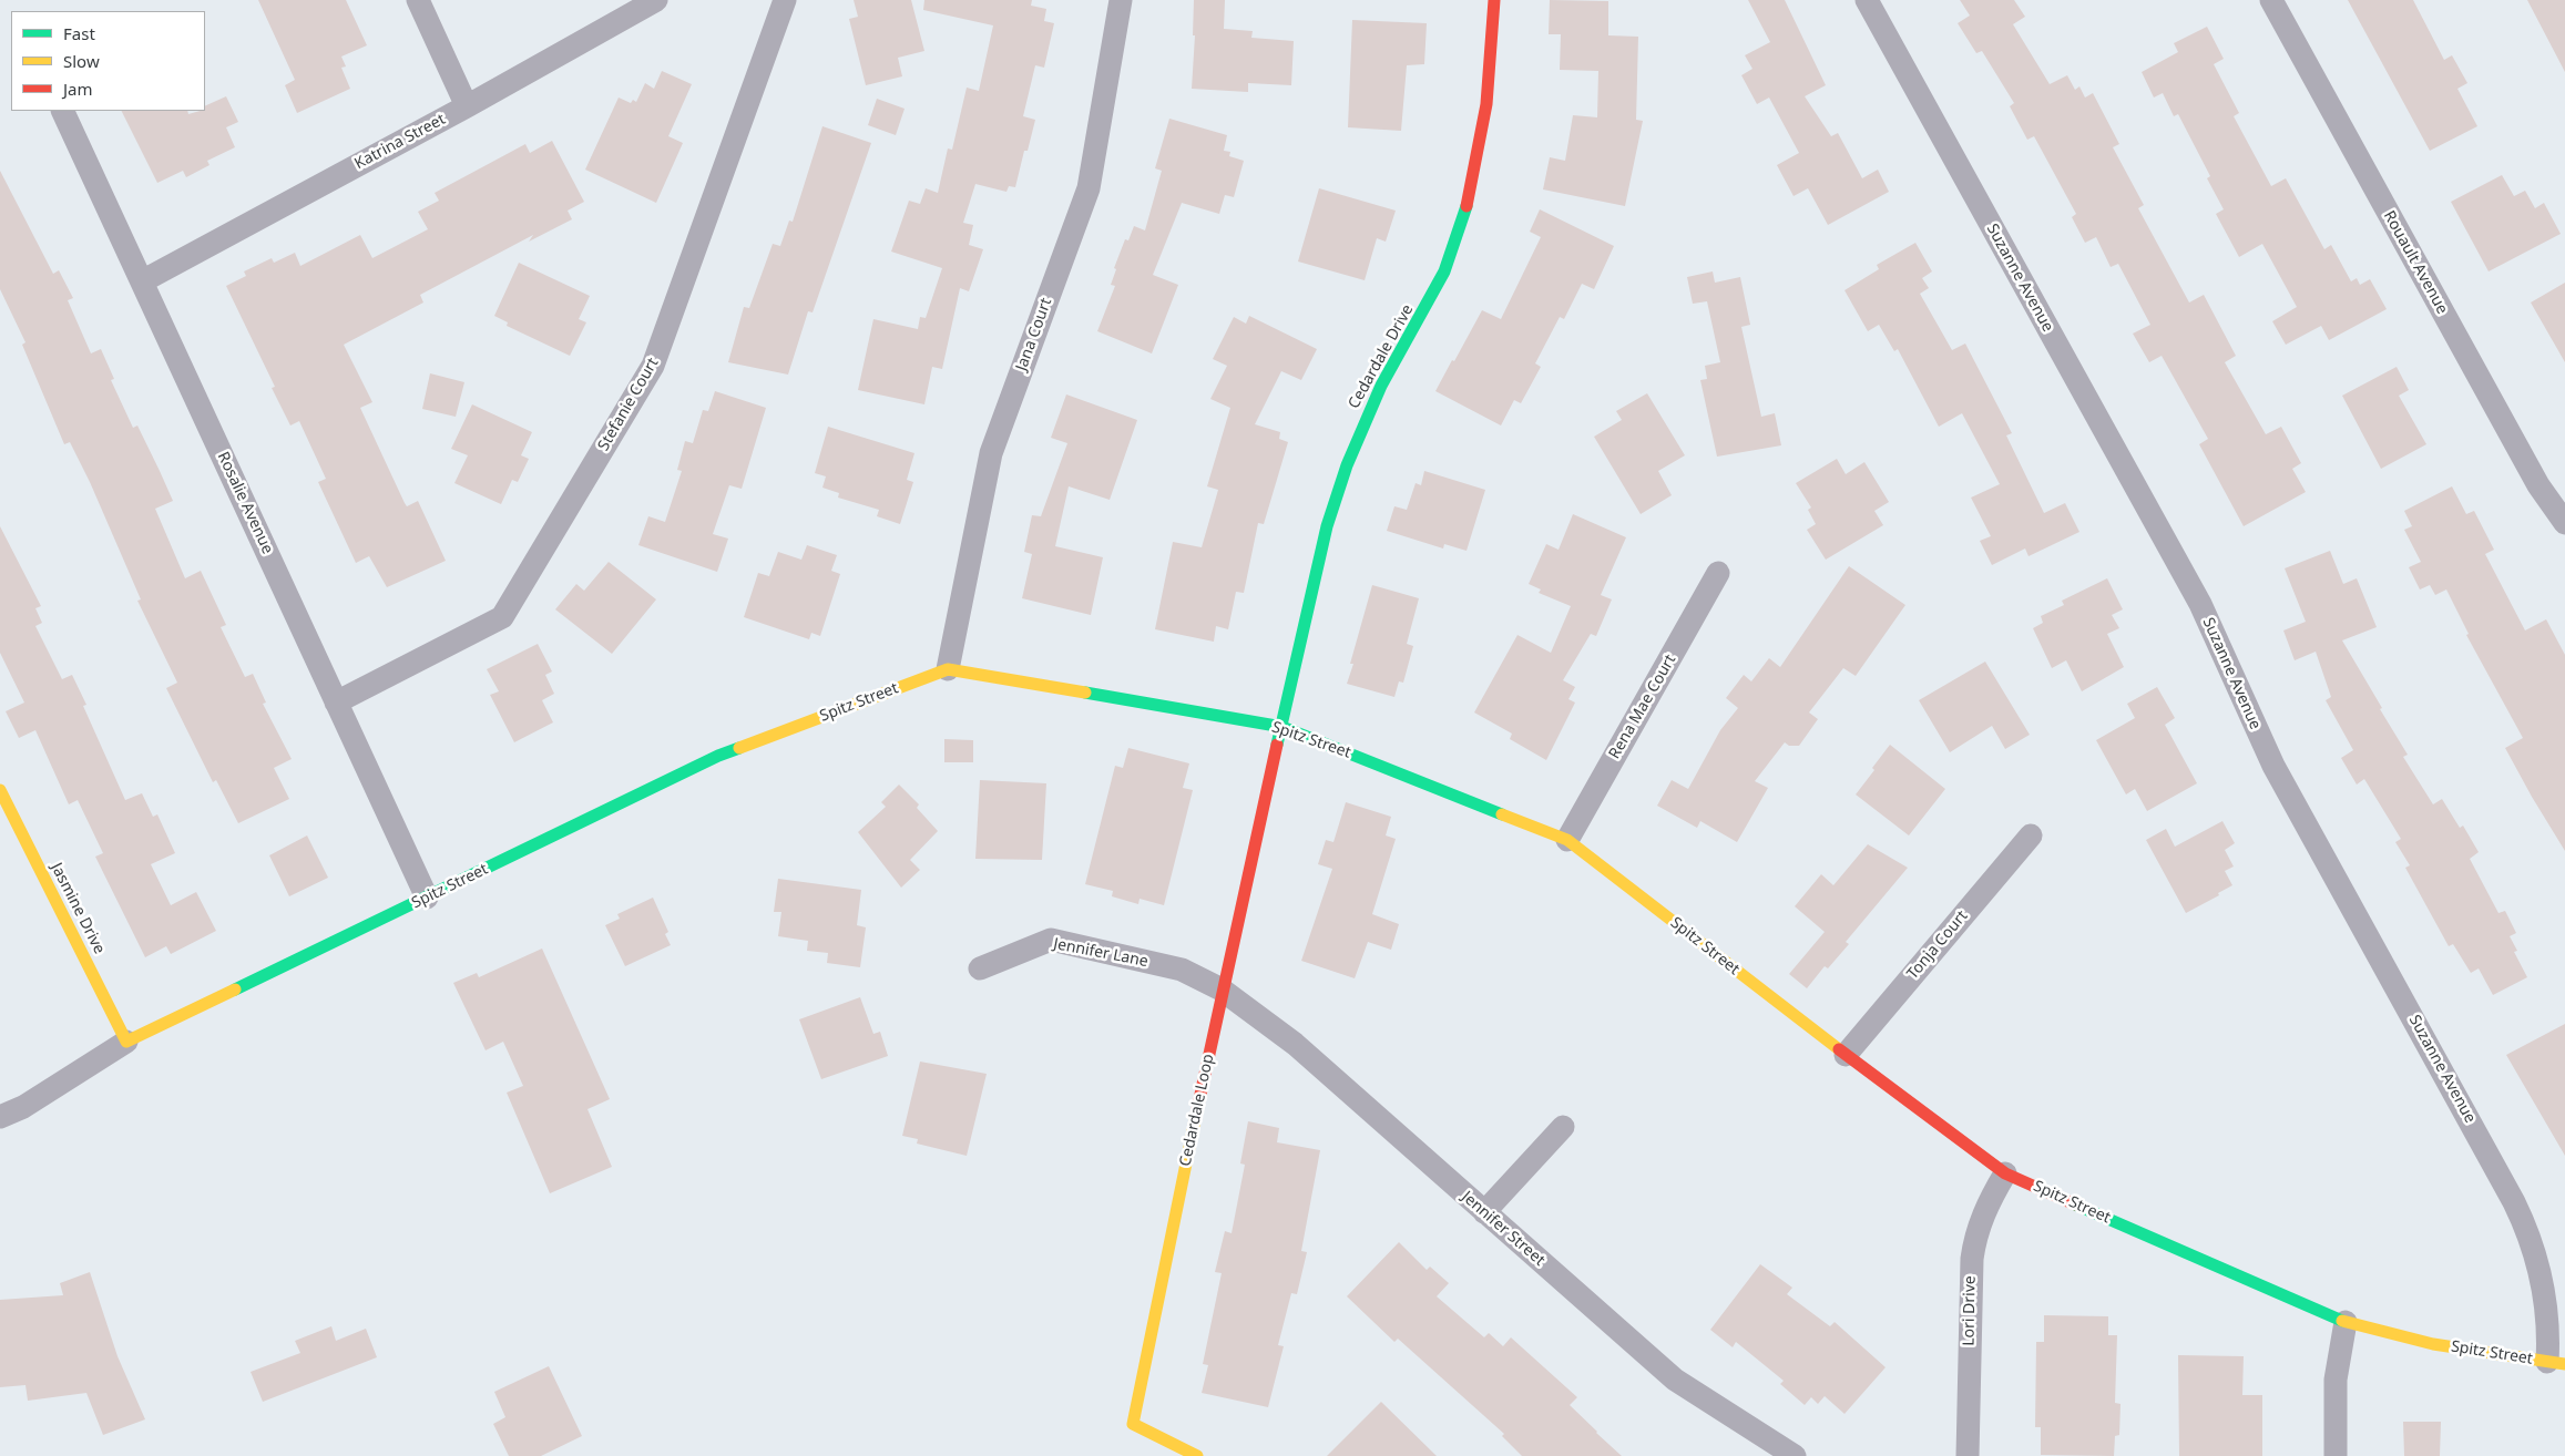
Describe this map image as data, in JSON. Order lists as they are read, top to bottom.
{
  "streets": {
    "street": [
      "Katrina Street",
      "Rouault Avenue",
      "Suzanne Avenue",
      "Jana Court",
      "Cedardale Drive",
      "Stefanie Court",
      "Rosalie Avenue",
      "Spitz Street",
      "Rena Mae Court",
      "Jasmine Drive",
      "Tonja Court",
      "Jennifer Lane",
      "Cedardale Loop",
      "Jennifer Street",
      "Lori Drive"
    ]
  },
  "crossings": [
    ["Katrina Street", "Rosalie Avenue"],
    ["Suzanne Avenue", "Spitz Street"],
    ["Jana Court", "Spitz Street"],
    ["Cedardale Drive", "Spitz Street"],
    ["Cedardale Drive", "Cedardale Loop"],
    ["Stefanie Court", "Rosalie Avenue"],
    ["Rosalie Avenue", "Spitz Street"],
    ["Spitz Street", "Rena Mae Court"],
    ["Spitz Street", "Jasmine Drive"],
    ["Spitz Street", "Tonja Court"],
    ["Spitz Street", "Cedardale Loop"],
    ["Spitz Street", "Lori Drive"],
    ["Jennifer Lane", "Cedardale Loop"],
    ["Jennifer Lane", "Jennifer Street"],
    ["Cedardale Loop", "Jennifer Street"]
  ],
  "legend": ["Fast", "Slow", "Jam"]
}
